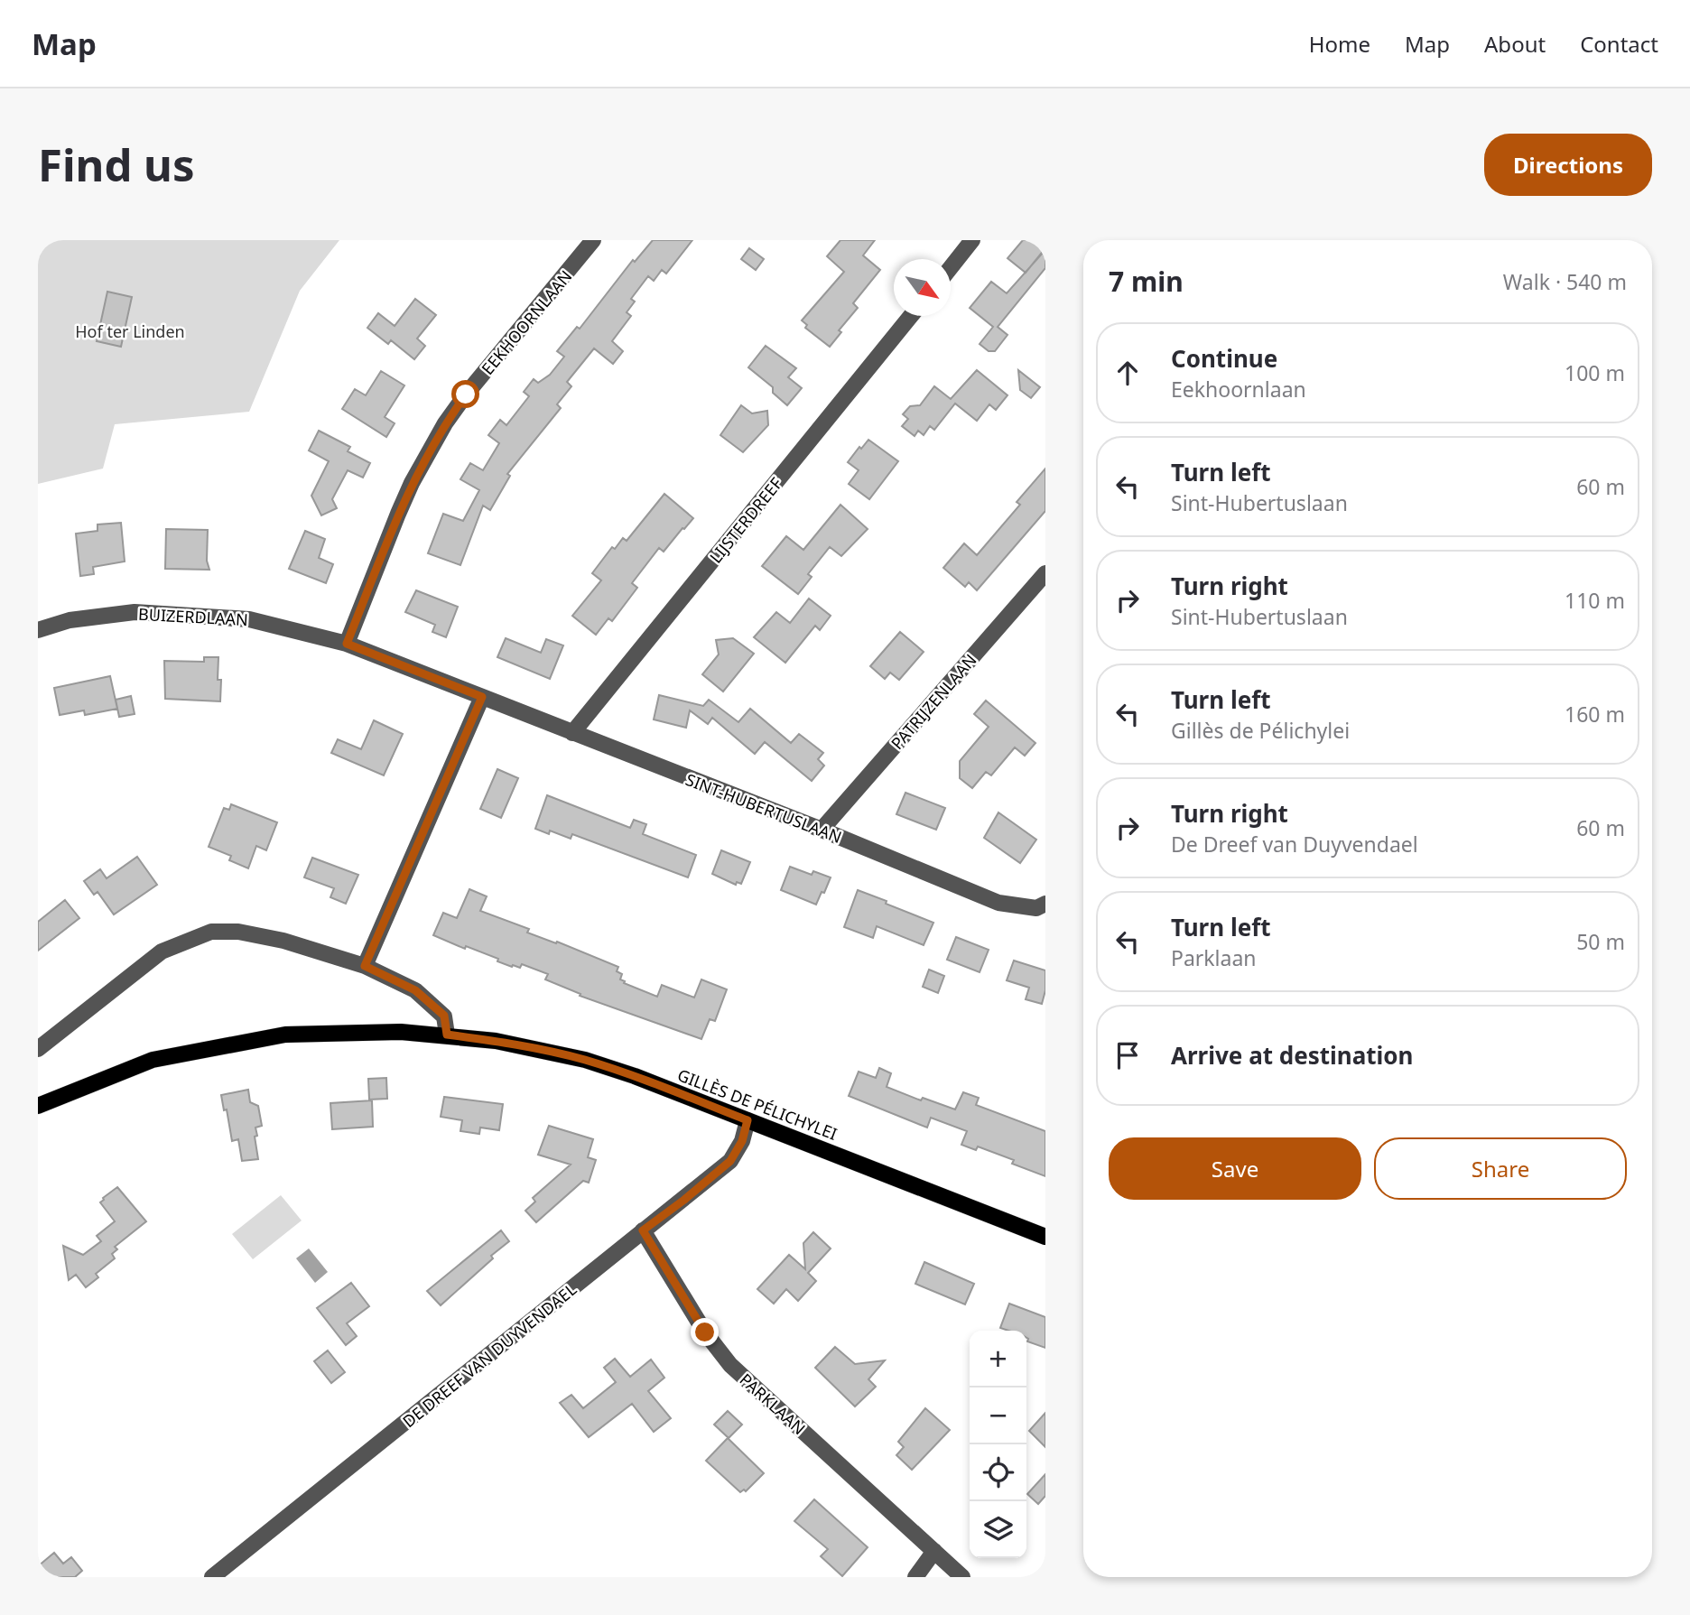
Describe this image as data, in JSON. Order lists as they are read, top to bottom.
{
  "streets": {
    "main road": ["GILLÈS DE PÉLICHYLEI"],
    "street": [
      "EEKHOORNLAAN",
      "LIJSTERDREEF",
      "BUIZERDLAAN",
      "PATRIJZENLAAN",
      "SINT-HUBERTUSLAAN",
      "DE DREEF VAN DUYVENDAEL",
      "PARKLAAN"
    ]
  },
  "crossings": [
    ["EEKHOORNLAAN", "BUIZERDLAAN"],
    ["EEKHOORNLAAN", "SINT-HUBERTUSLAAN"],
    ["LIJSTERDREEF", "SINT-HUBERTUSLAAN"],
    ["BUIZERDLAAN", "SINT-HUBERTUSLAAN"],
    ["PATRIJZENLAAN", "SINT-HUBERTUSLAAN"],
    ["GILLÈS DE PÉLICHYLEI", "DE DREEF VAN DUYVENDAEL"],
    ["DE DREEF VAN DUYVENDAEL", "PARKLAAN"]
  ],
  "parks": ["Hof ter Linden"],
  "north": "bottom right",
  "page": {
    "header": "Map",
    "nav": [
      "Home",
      "Map",
      "About",
      "Contact"
    ],
    "buttons": [
      "Directions",
      ["Save", "Share"]
    ],
    "title": "Find us",
    "heading": ["7 min", "Walk · 540 m"],
    "list": [
      ["Continue", "Eekhoornlaan", "100 m"],
      ["Turn left", "Sint-Hubertuslaan", "60 m"],
      ["Turn right", "Sint-Hubertuslaan", "110 m"],
      ["Turn left", "Gillès de Pélichylei", "160 m"],
      ["Turn right", "De Dreef van Duyvendael", "60 m"],
      ["Turn left", "Parklaan", "50 m"],
      "Arrive at destination"
    ],
    "map_buttons": ["+", "−"]
  }
}
